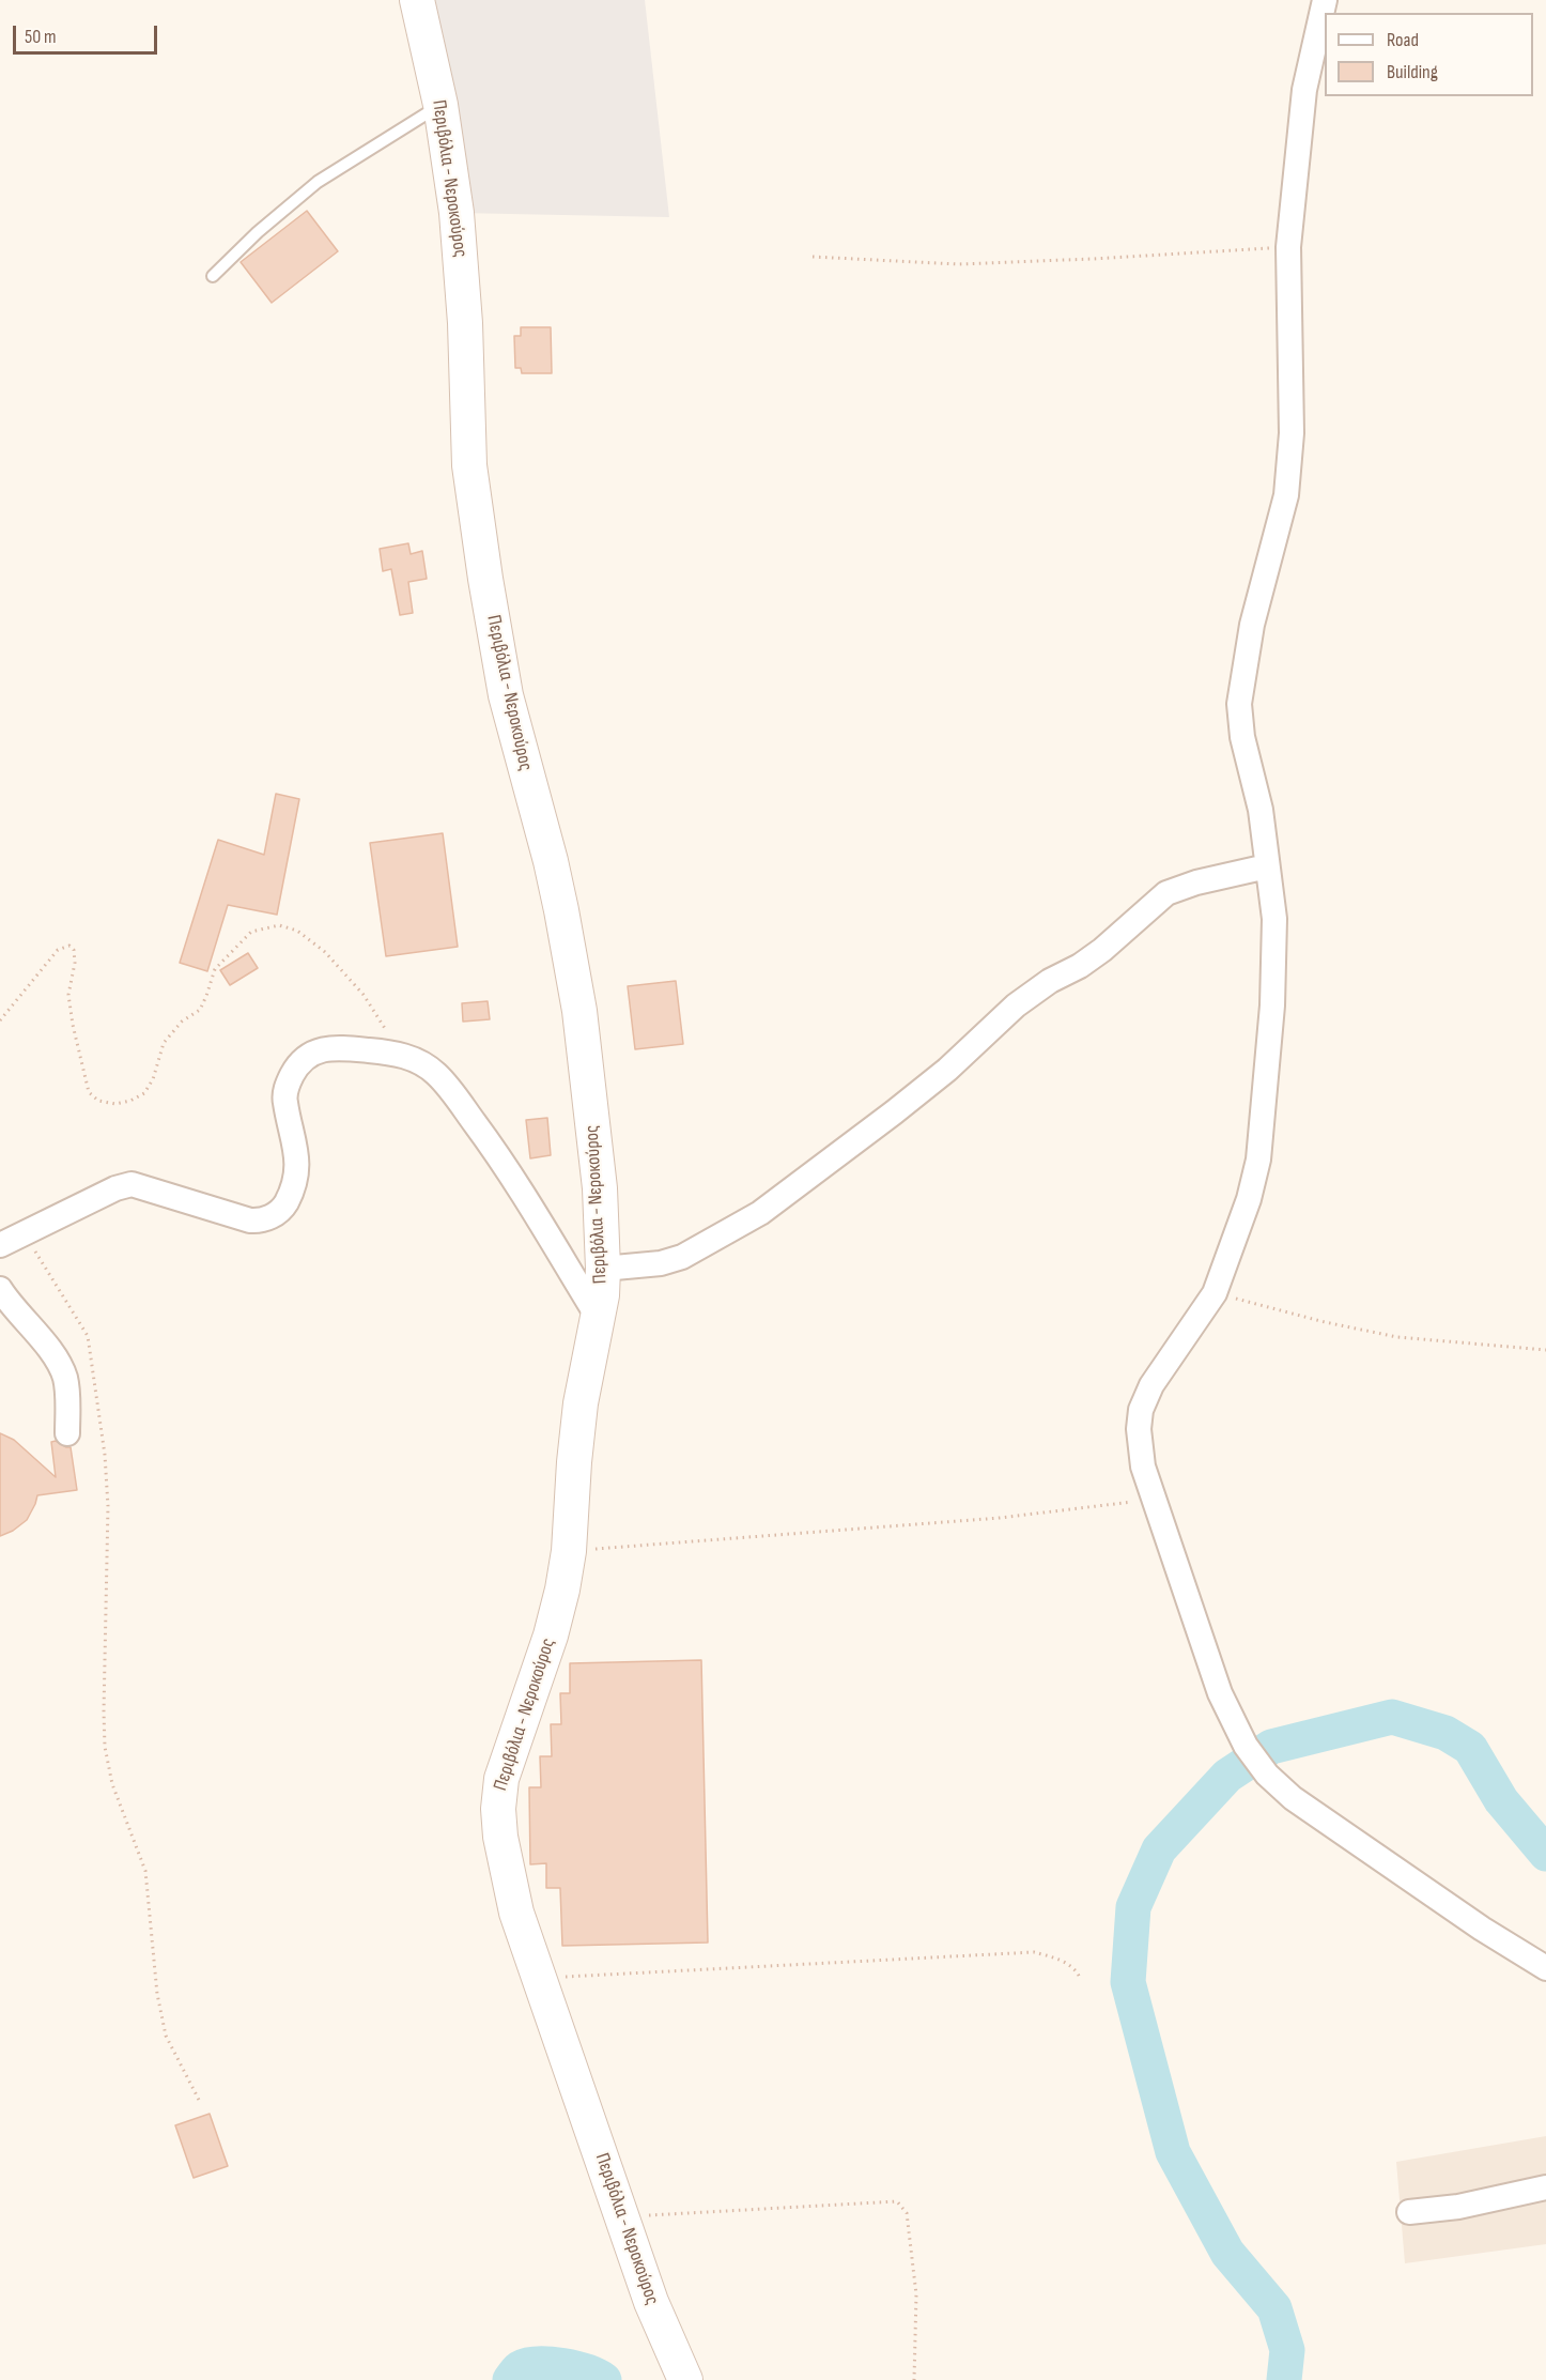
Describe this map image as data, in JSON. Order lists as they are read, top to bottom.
{
  "streets": {
    "main road": ["Περιβόλια - Νεροκούρος"]
  },
  "legend": ["Road", "Building"],
  "scale_bar": "50 m"
}
